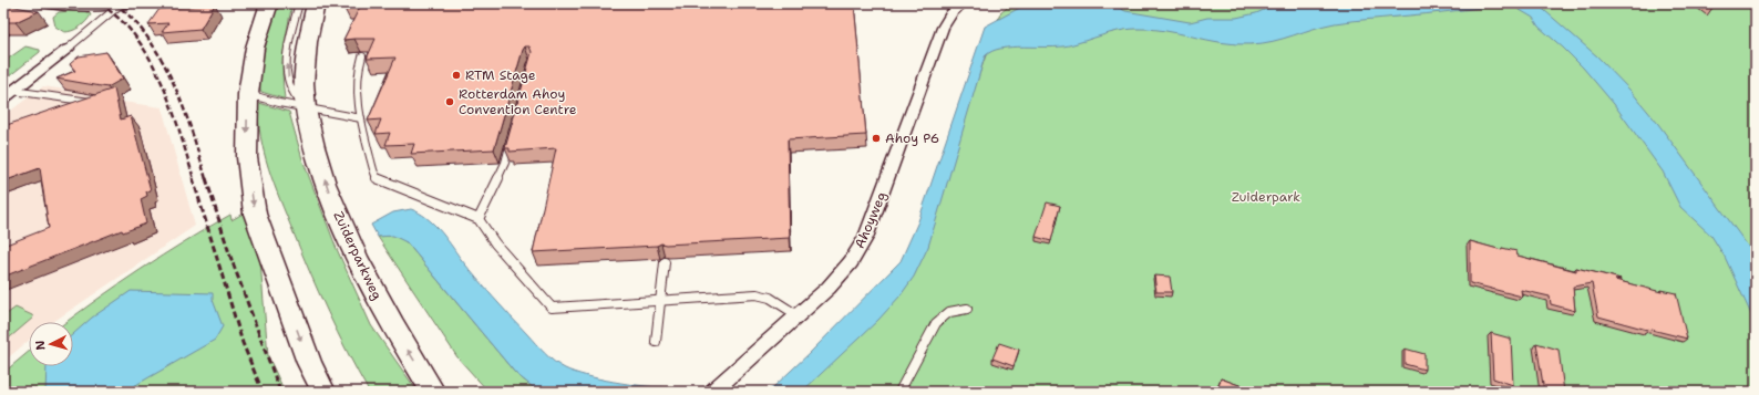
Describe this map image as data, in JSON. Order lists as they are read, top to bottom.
{
  "streets": {
    "main road": ["Zuiderparkweg"],
    "street": ["Ahoyweg"]
  },
  "one_way": ["Zuiderparkweg"],
  "parks": ["Zuiderpark"],
  "places": ["RTM Stage", "Rotterdam Ahoy Convention Centre", "Ahoy P6"],
  "north": "left"
}
